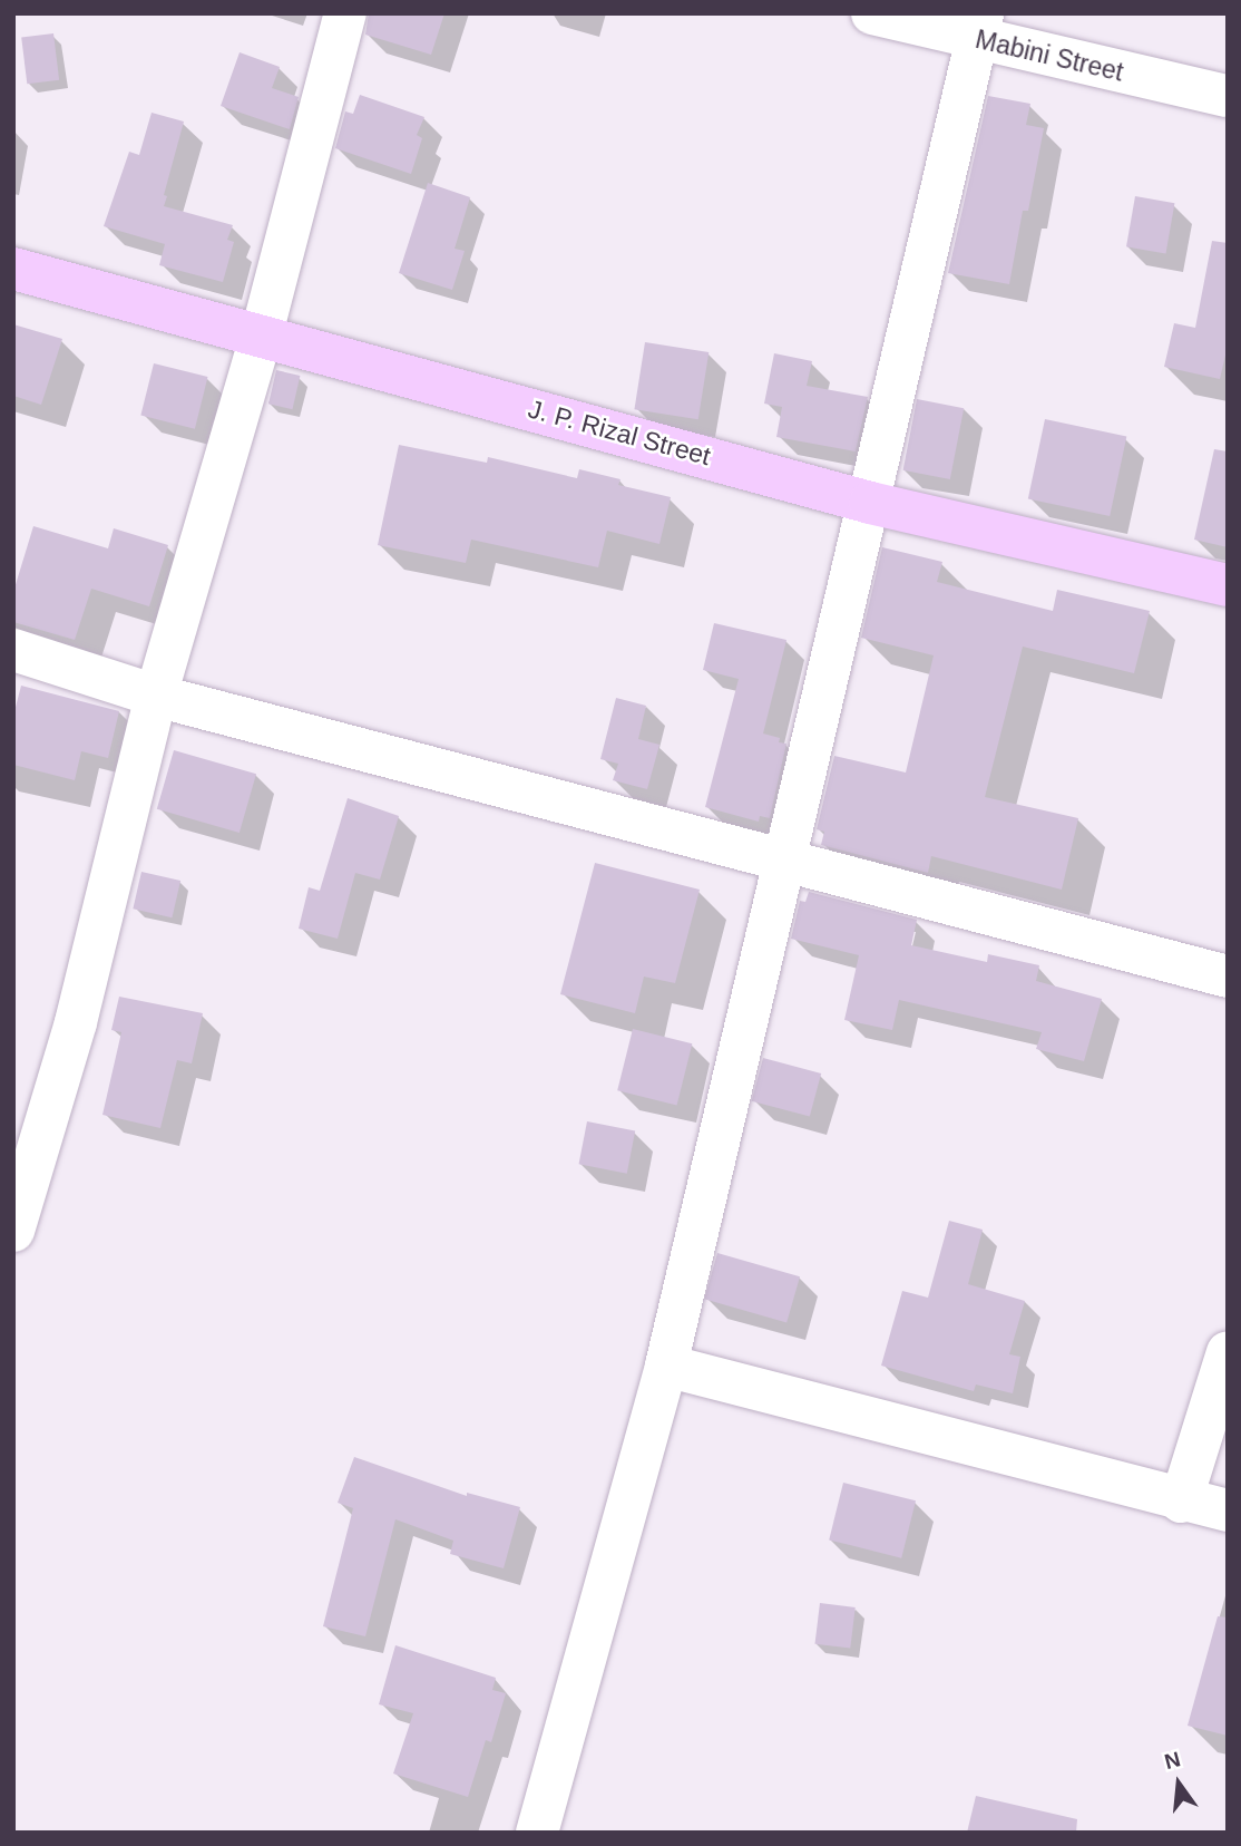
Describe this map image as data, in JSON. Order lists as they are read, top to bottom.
{
  "streets": {
    "main road": ["J. P. Rizal Street"],
    "street": ["Mabini Street"]
  },
  "north": "top"
}
